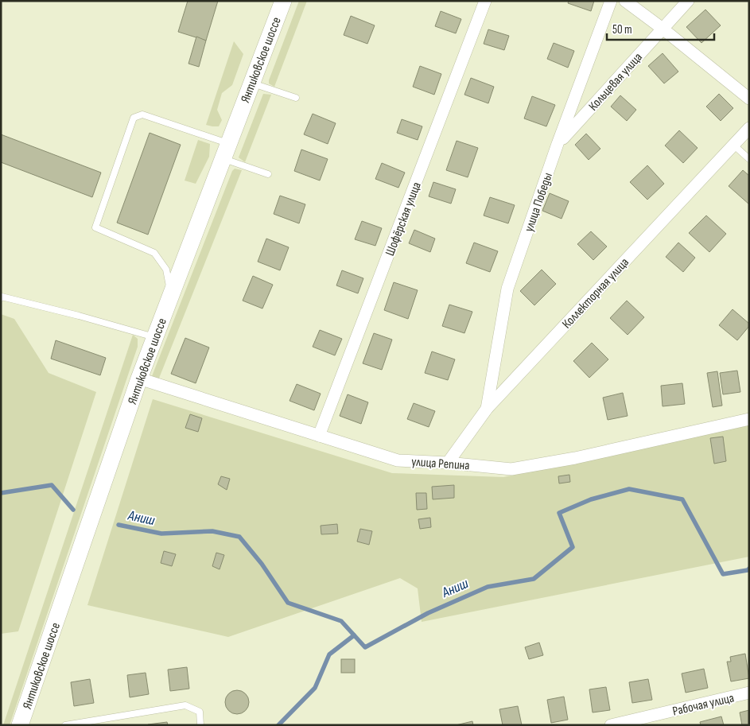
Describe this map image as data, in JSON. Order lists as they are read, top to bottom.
{
  "streets": {
    "main road": ["Янтиковское шоссе"],
    "street": [
      "Кольцевая улица",
      "улица Победы",
      "Шофёрская улица",
      "Коллекторная улица",
      "улица Репина",
      "Рабочая улица"
    ]
  },
  "crossings": [
    ["Янтиковское шоссе", "улица Репина"],
    ["Кольцевая улица", "улица Победы"],
    ["улица Победы", "Коллекторная улица"],
    ["Шофёрская улица", "улица Репина"],
    ["Коллекторная улица", "улица Репина"]
  ],
  "water": ["Аниш"],
  "scale_bar": "50 m"
}
